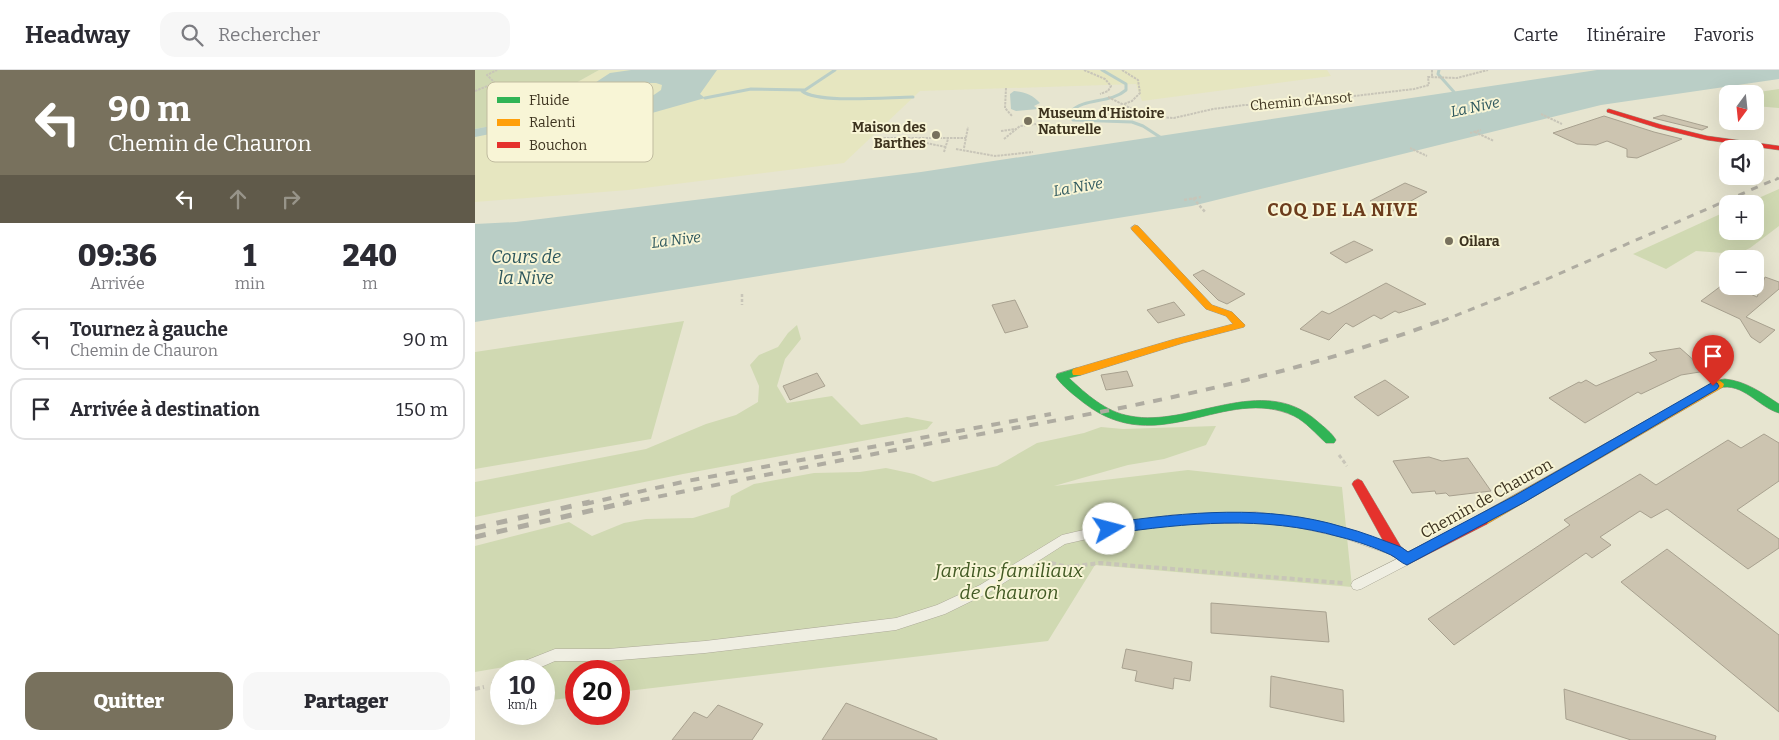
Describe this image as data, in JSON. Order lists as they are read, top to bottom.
{
  "streets": {
    "street": ["Chemin de Chauron"],
    "path": ["Chemin d'Ansot"]
  },
  "districts": ["COQ DE LA NIVE"],
  "water": ["La Nive", "Cours de la Nive"],
  "parks": ["Jardins familiaux de Chauron"],
  "places": ["Museum d'Histoire Naturelle", "Maison des Barthes", "Oilara"],
  "legend": ["Fluide", "Ralenti", "Bouchon"],
  "north": "bottom",
  "page": {
    "header": "Headway",
    "search": "Rechercher",
    "nav": ["Carte", "Itinéraire", "Favoris"],
    "turn": ["90 m", "Chemin de Chauron"],
    "map_buttons": ["+", "−"],
    "eta": [
      "09:36",
      "Arrivée",
      "1",
      "min",
      "240",
      "m"
    ],
    "list": [
      {
        "name": "Tournez à gauche",
        "note": "Chemin de Chauron",
        "value": "90 m"
      },
      {
        "name": "Arrivée à destination",
        "value": "150 m"
      }
    ],
    "speed": "10 km/h",
    "limit": "20",
    "buttons": ["Quitter", "Partager"]
  }
}
